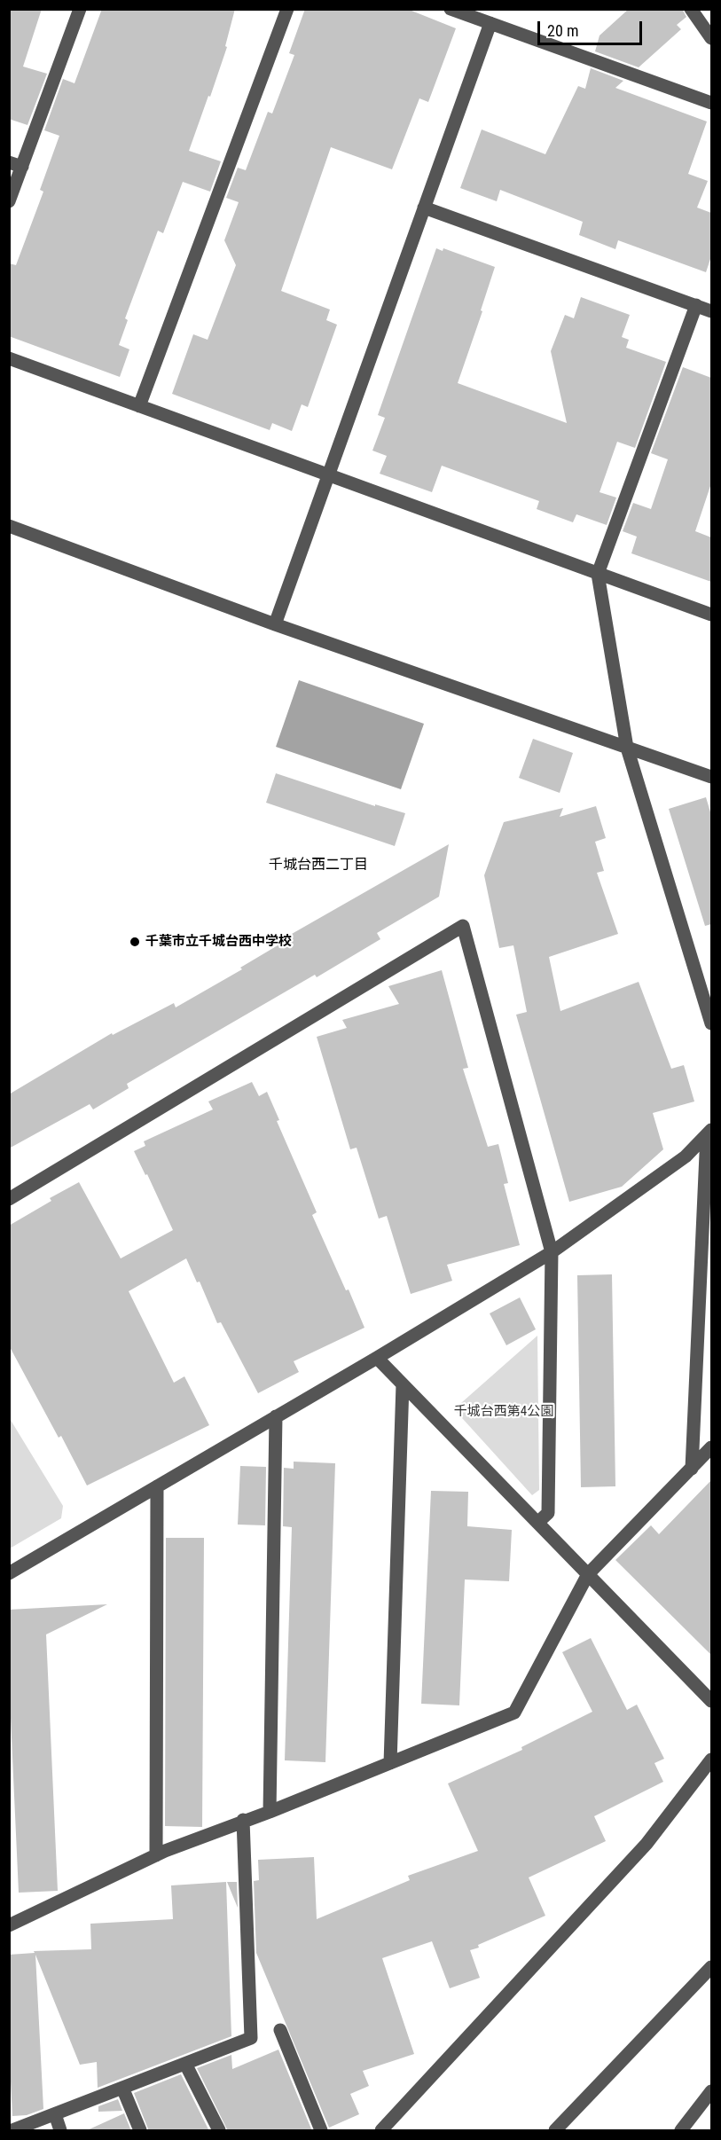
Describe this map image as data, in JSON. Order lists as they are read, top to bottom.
{
  "districts": ["千城台西二丁目"],
  "parks": ["千城台西第4公園"],
  "places": ["千葉市立千城台西中学校"],
  "scale_bar": "20 m"
}
